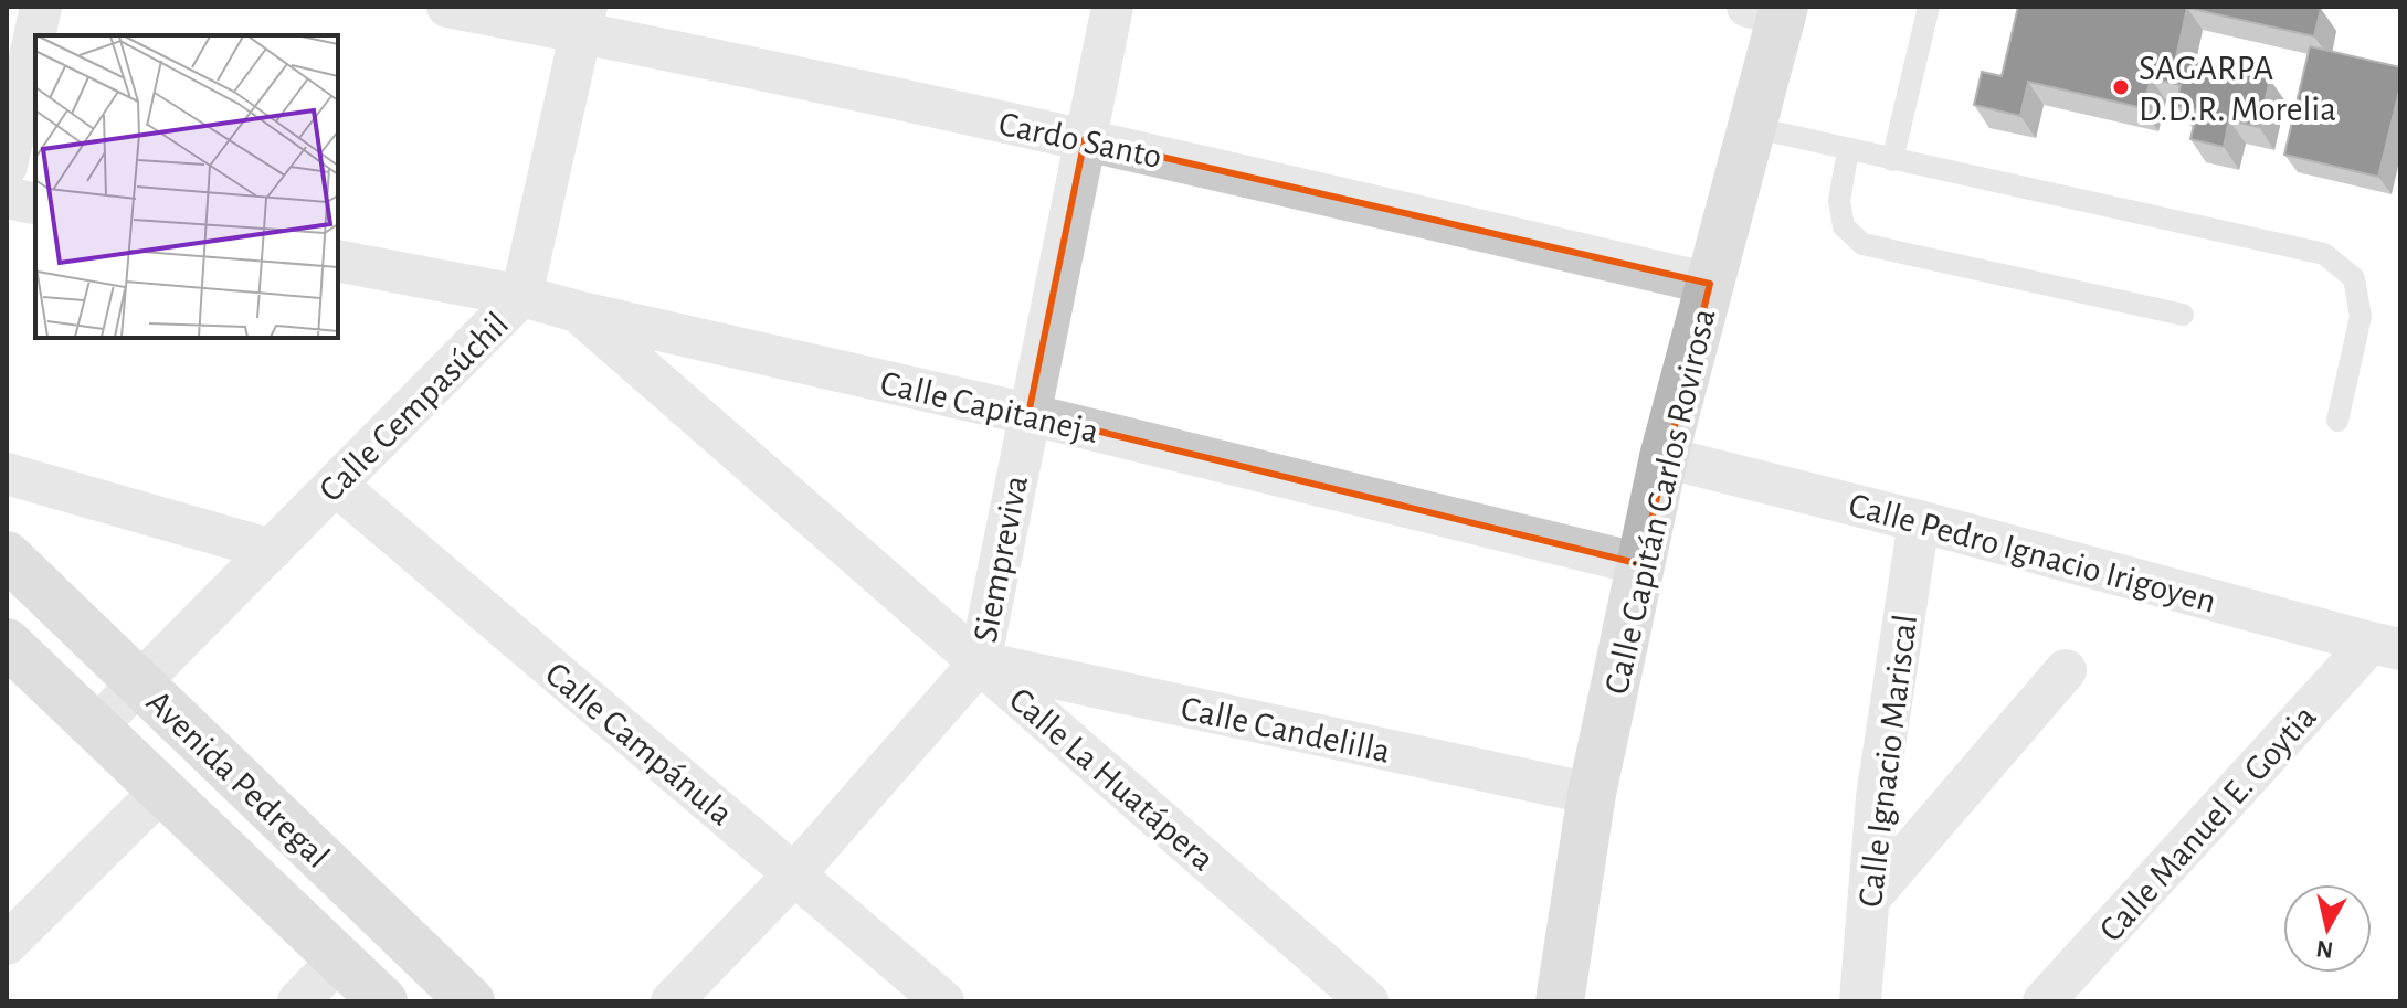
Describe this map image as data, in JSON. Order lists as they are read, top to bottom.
{
  "streets": {
    "street": [
      "Cardo Santo",
      "Calle Cempasúchil",
      "Calle Capitaneja",
      "Calle Capitán Carlos Rovirosa",
      "Calle Pedro Ignacio Irigoyen",
      "Siempreviva",
      "Calle Candelilla",
      "Calle Campánula",
      "Calle Ignacio Mariscal",
      "Avenida Pedregal",
      "Calle La Huatápera",
      "Calle Manuel E. Goytia"
    ]
  },
  "crossings": [
    ["Cardo Santo", "Calle Cempasúchil"],
    ["Cardo Santo", "Calle Capitán Carlos Rovirosa"],
    ["Cardo Santo", "Siempreviva"],
    ["Calle Cempasúchil", "Calle Capitaneja"],
    ["Calle Cempasúchil", "Calle Campánula"],
    ["Calle Cempasúchil", "Avenida Pedregal"],
    ["Calle Capitaneja", "Calle Capitán Carlos Rovirosa"],
    ["Calle Capitaneja", "Siempreviva"],
    ["Calle Capitaneja", "Calle La Huatápera"],
    ["Calle Capitán Carlos Rovirosa", "Calle Pedro Ignacio Irigoyen"],
    ["Calle Capitán Carlos Rovirosa", "Calle Candelilla"],
    ["Calle Pedro Ignacio Irigoyen", "Calle Ignacio Mariscal"],
    ["Calle Pedro Ignacio Irigoyen", "Calle Manuel E. Goytia"],
    ["Siempreviva", "Calle Candelilla"],
    ["Siempreviva", "Calle Campánula"],
    ["Siempreviva", "Calle La Huatápera"],
    ["Calle Candelilla", "Calle La Huatápera"]
  ],
  "places": ["SAGARPA D.D.R. Morelia"],
  "north": "bottom"
}
